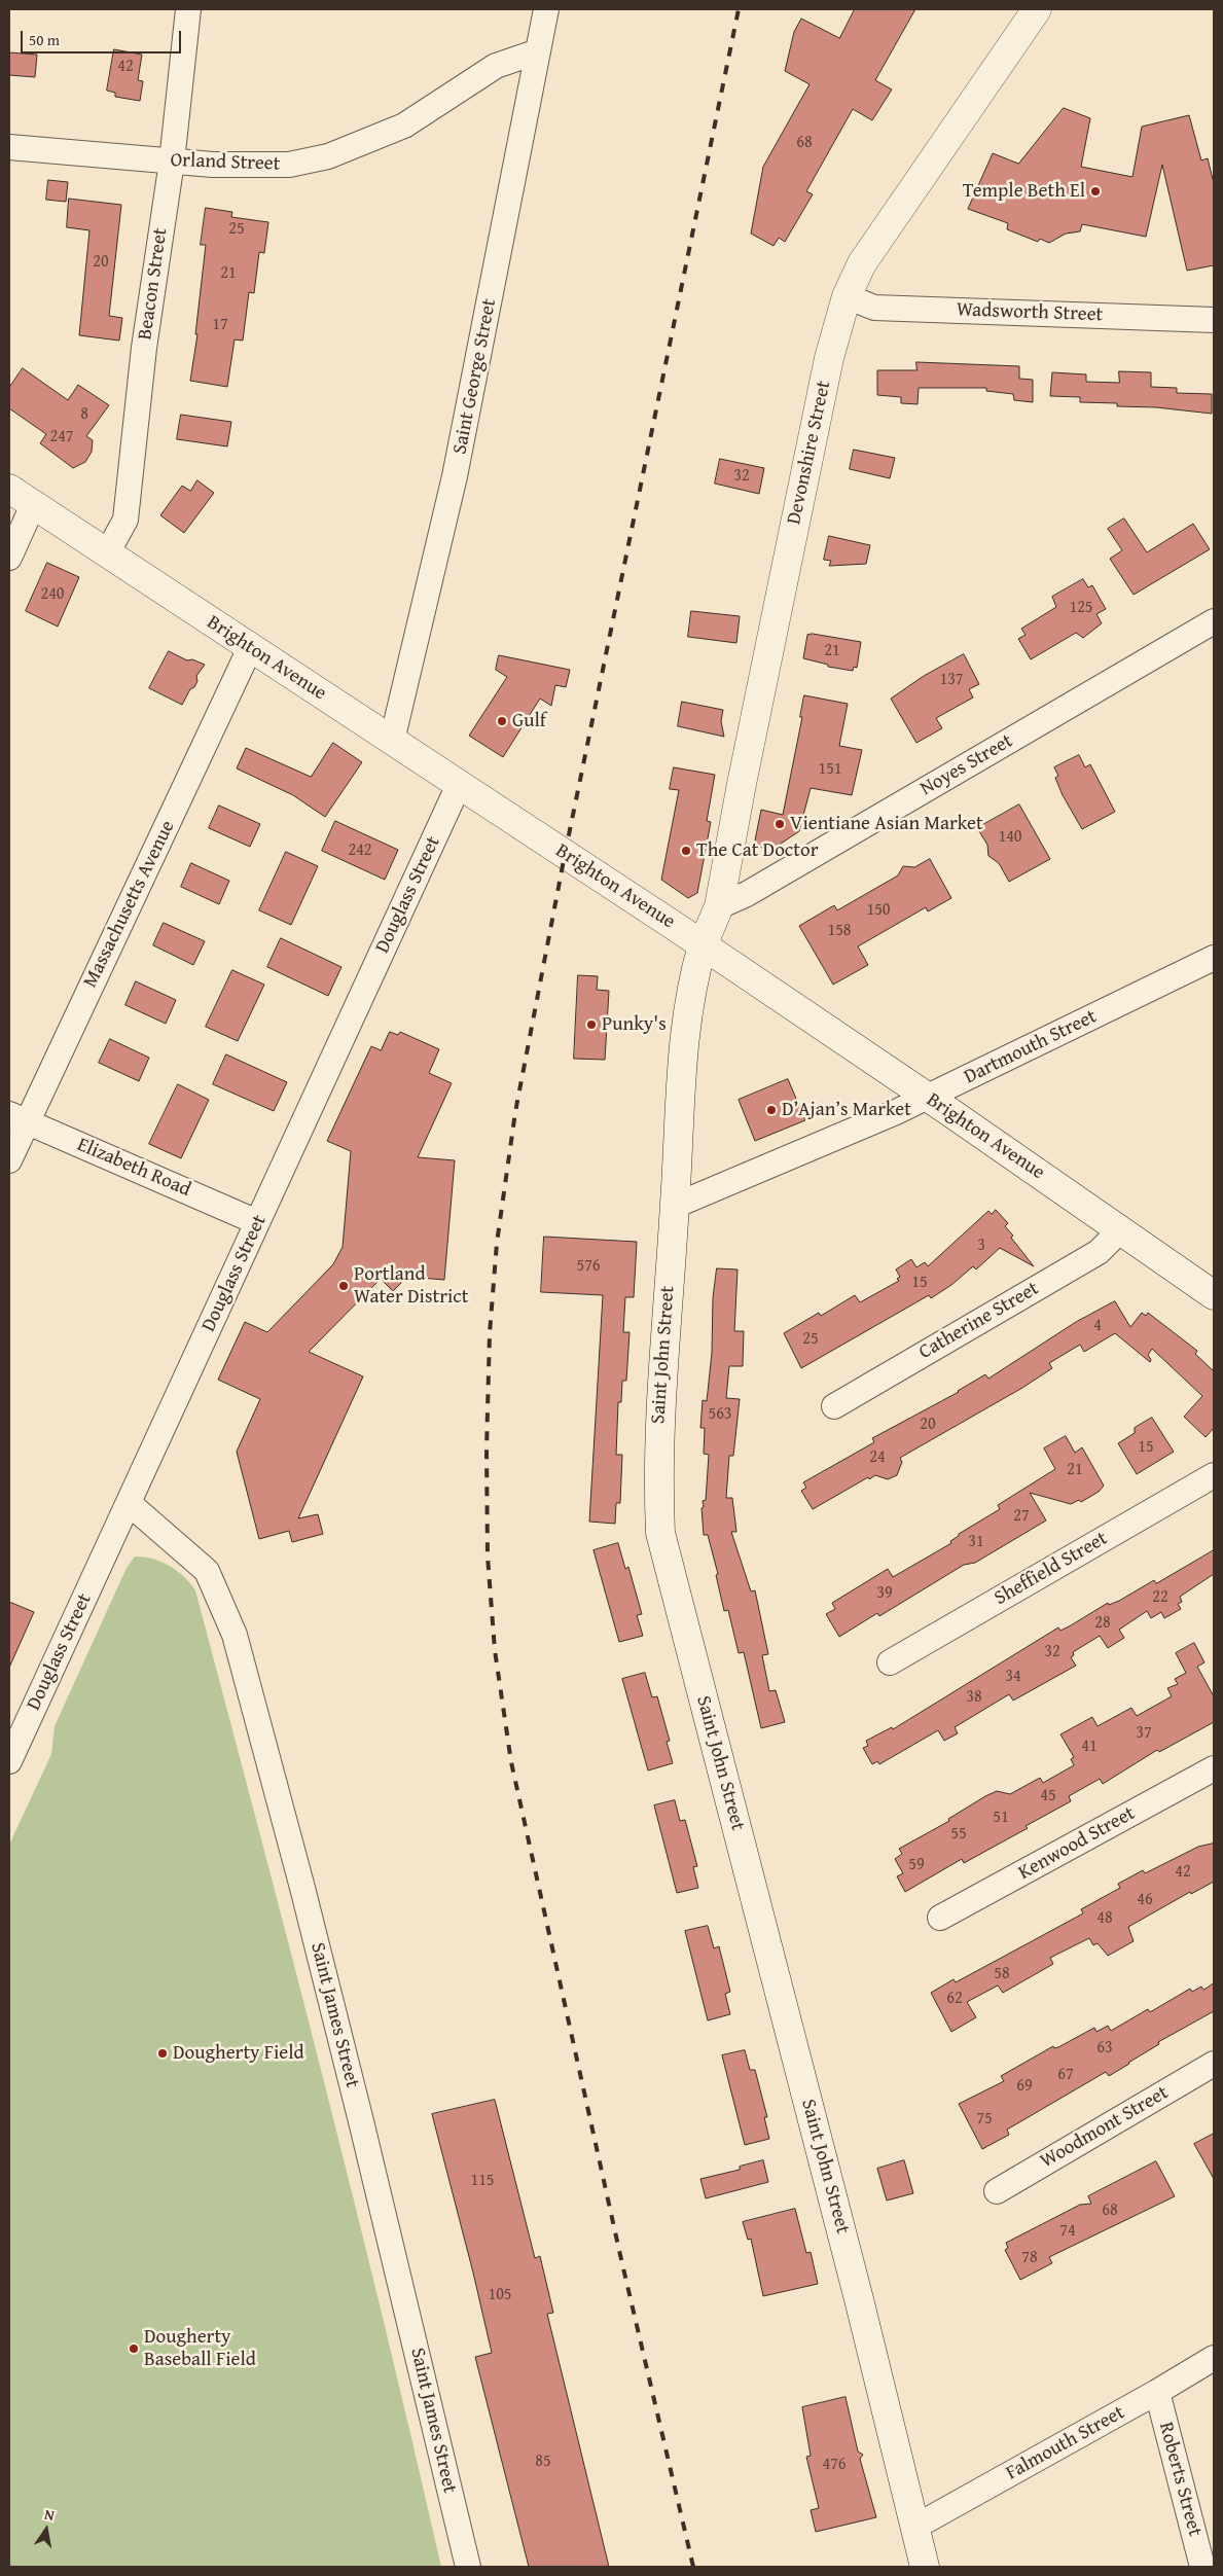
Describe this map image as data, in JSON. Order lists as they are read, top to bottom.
{
  "streets": {
    "main road": ["Devonshire Street", "Brighton Avenue", "Saint John Street"],
    "street": [
      "Orland Street",
      "Beacon Street",
      "Wadsworth Street",
      "Saint George Street",
      "Noyes Street",
      "Douglass Street",
      "Massachusetts Avenue",
      "Dartmouth Street",
      "Elizabeth Road",
      "Catherine Street",
      "Sheffield Street",
      "Kenwood Street",
      "Saint James Street",
      "Woodmont Street",
      "Falmouth Street",
      "Roberts Street"
    ]
  },
  "crossings": [
    ["Orland Street", "Beacon Street"],
    ["Orland Street", "Saint George Street"],
    ["Beacon Street", "Brighton Avenue"],
    ["Wadsworth Street", "Devonshire Street"],
    ["Saint George Street", "Brighton Avenue"],
    ["Devonshire Street", "Brighton Avenue"],
    ["Devonshire Street", "Noyes Street"],
    ["Devonshire Street", "Saint John Street"],
    ["Brighton Avenue", "Douglass Street"],
    ["Brighton Avenue", "Massachusetts Avenue"],
    ["Brighton Avenue", "Dartmouth Street"],
    ["Brighton Avenue", "Catherine Street"],
    ["Brighton Avenue", "Saint John Street"],
    ["Douglass Street", "Elizabeth Road"],
    ["Douglass Street", "Saint James Street"],
    ["Massachusetts Avenue", "Elizabeth Road"],
    ["Dartmouth Street", "Saint John Street"],
    ["Saint John Street", "Falmouth Street"],
    ["Falmouth Street", "Roberts Street"]
  ],
  "places": [
    "Temple Beth El",
    "Gulf",
    "Vientiane Asian Market",
    "The Cat Doctor",
    "Punky's",
    "D’Ajan’s Market",
    "Portland Water District",
    "Dougherty Field",
    "Dougherty Baseball Field"
  ],
  "house_numbers": [
    "42",
    "68",
    "25",
    "20",
    "21",
    "17",
    "8",
    "247",
    "32",
    "240",
    "125",
    "21",
    "137",
    "151",
    "140",
    "242",
    "150",
    "158",
    "3",
    "576",
    "15",
    "4",
    "25",
    "563",
    "20",
    "15",
    "24",
    "21",
    "27",
    "31",
    "39",
    "22",
    "28",
    "32",
    "34",
    "38",
    "37",
    "41",
    "45",
    "51",
    "55",
    "59",
    "42",
    "46",
    "48",
    "58",
    "62",
    "63",
    "67",
    "69",
    "75",
    "115",
    "68",
    "74",
    "78",
    "105",
    "85",
    "476"
  ],
  "scale_bar": "50 m",
  "north": "top"
}
